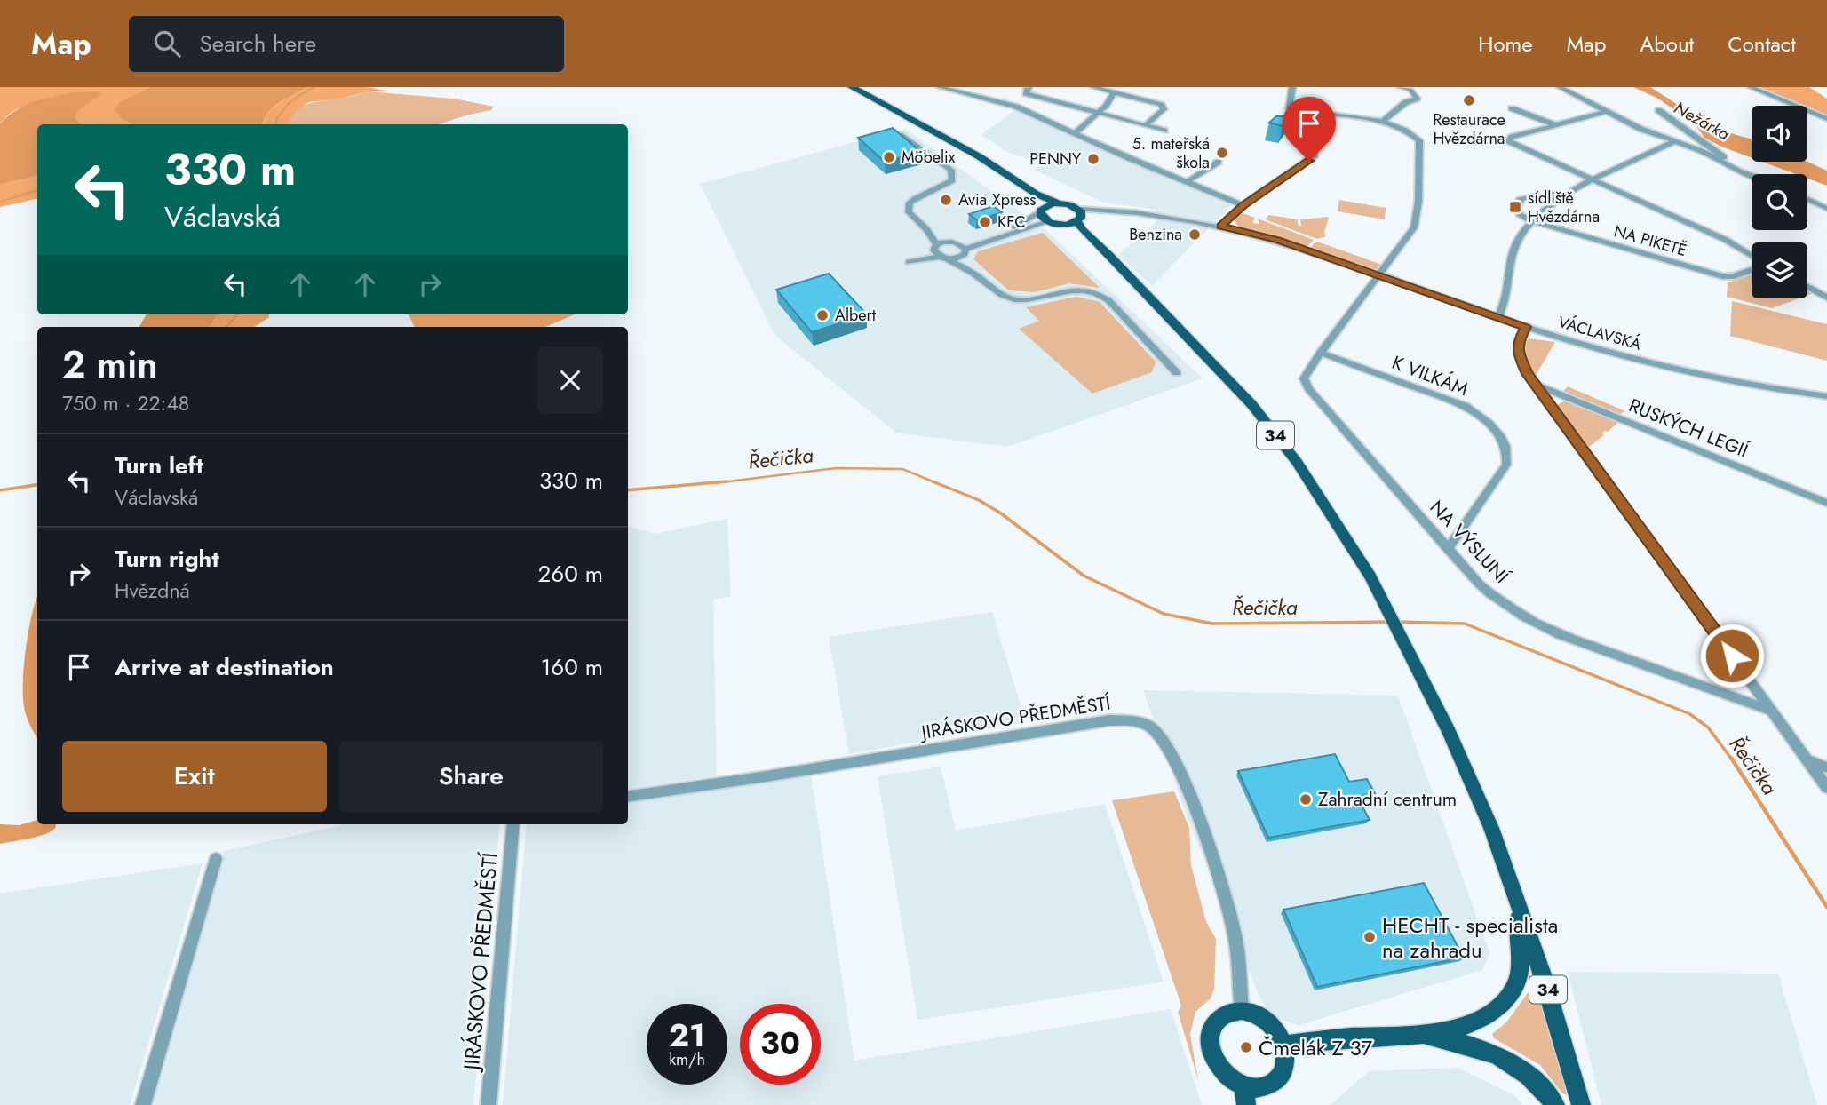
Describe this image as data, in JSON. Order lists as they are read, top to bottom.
{
  "streets": {
    "main road": ["34"],
    "street": [
      "NA PIKETĚ",
      "VÁCLAVSKÁ",
      "K VILKÁM",
      "RUSKÝCH LEGIÍ",
      "NA VÝSLUNÍ",
      "JIRÁSKOVO PŘEDMĚSTÍ"
    ]
  },
  "crossings": [
    ["VÁCLAVSKÁ", "34"],
    ["VÁCLAVSKÁ", "NA VÝSLUNÍ"],
    ["K VILKÁM", "NA VÝSLUNÍ"]
  ],
  "water": ["Nežárka", "Řečička"],
  "places": {
    "other": [
      "Restaurace Hvězdárna",
      "5. mateřská škola",
      "Möbelix",
      "PENNY",
      "Avia Xpress",
      "KFC",
      "Benzina",
      "Albert",
      "Zahradní centrum",
      "HECHT - specialista na zahradu",
      "Čmelák Z 37"
    ],
    "transit": ["sídliště Hvězdárna"]
  },
  "page": {
    "header": "Map",
    "search": "Search here",
    "nav": [
      "Home",
      "Map",
      "About",
      "Contact"
    ],
    "turn": ["330 m", "Václavská"],
    "heading": ["2 min", "750 m · 22:48"],
    "list": [
      {
        "name": "Turn left",
        "note": "Václavská",
        "value": "330 m"
      },
      {
        "name": "Turn right",
        "note": "Hvězdná",
        "value": "260 m"
      },
      {
        "name": "Arrive at destination",
        "value": "160 m"
      }
    ],
    "buttons": ["Exit", "Share"],
    "speed": "21 km/h",
    "limit": "30"
  }
}
